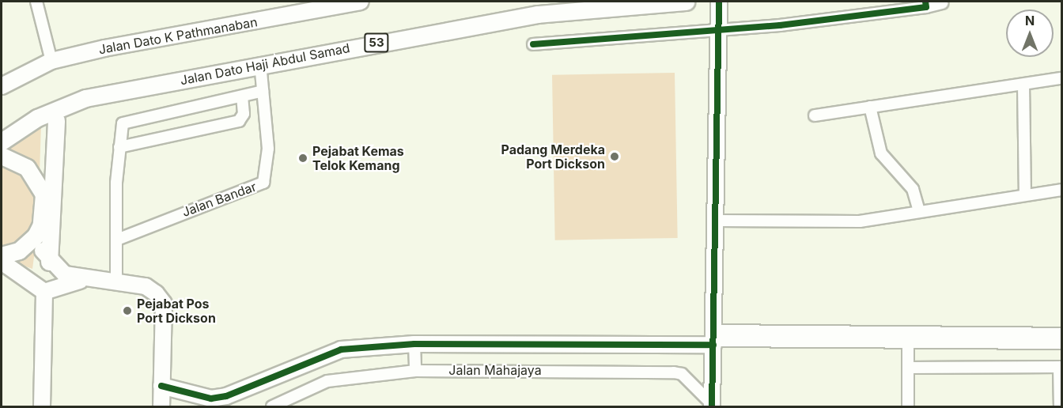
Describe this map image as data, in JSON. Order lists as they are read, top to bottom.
{
  "streets": {
    "main road": ["53", "Jalan Dato Haji Abdul Samad"],
    "street": ["Jalan Dato K Pathmanaban", "Jalan Bandar", "Jalan Mahajaya"]
  },
  "crossings": [
    ["Jalan Dato Haji Abdul Samad", "Jalan Bandar"]
  ],
  "places": ["Padang Merdeka Port Dickson", "Pejabat Kemas Telok Kemang", "Pejabat Pos Port Dickson"],
  "north": "top"
}
